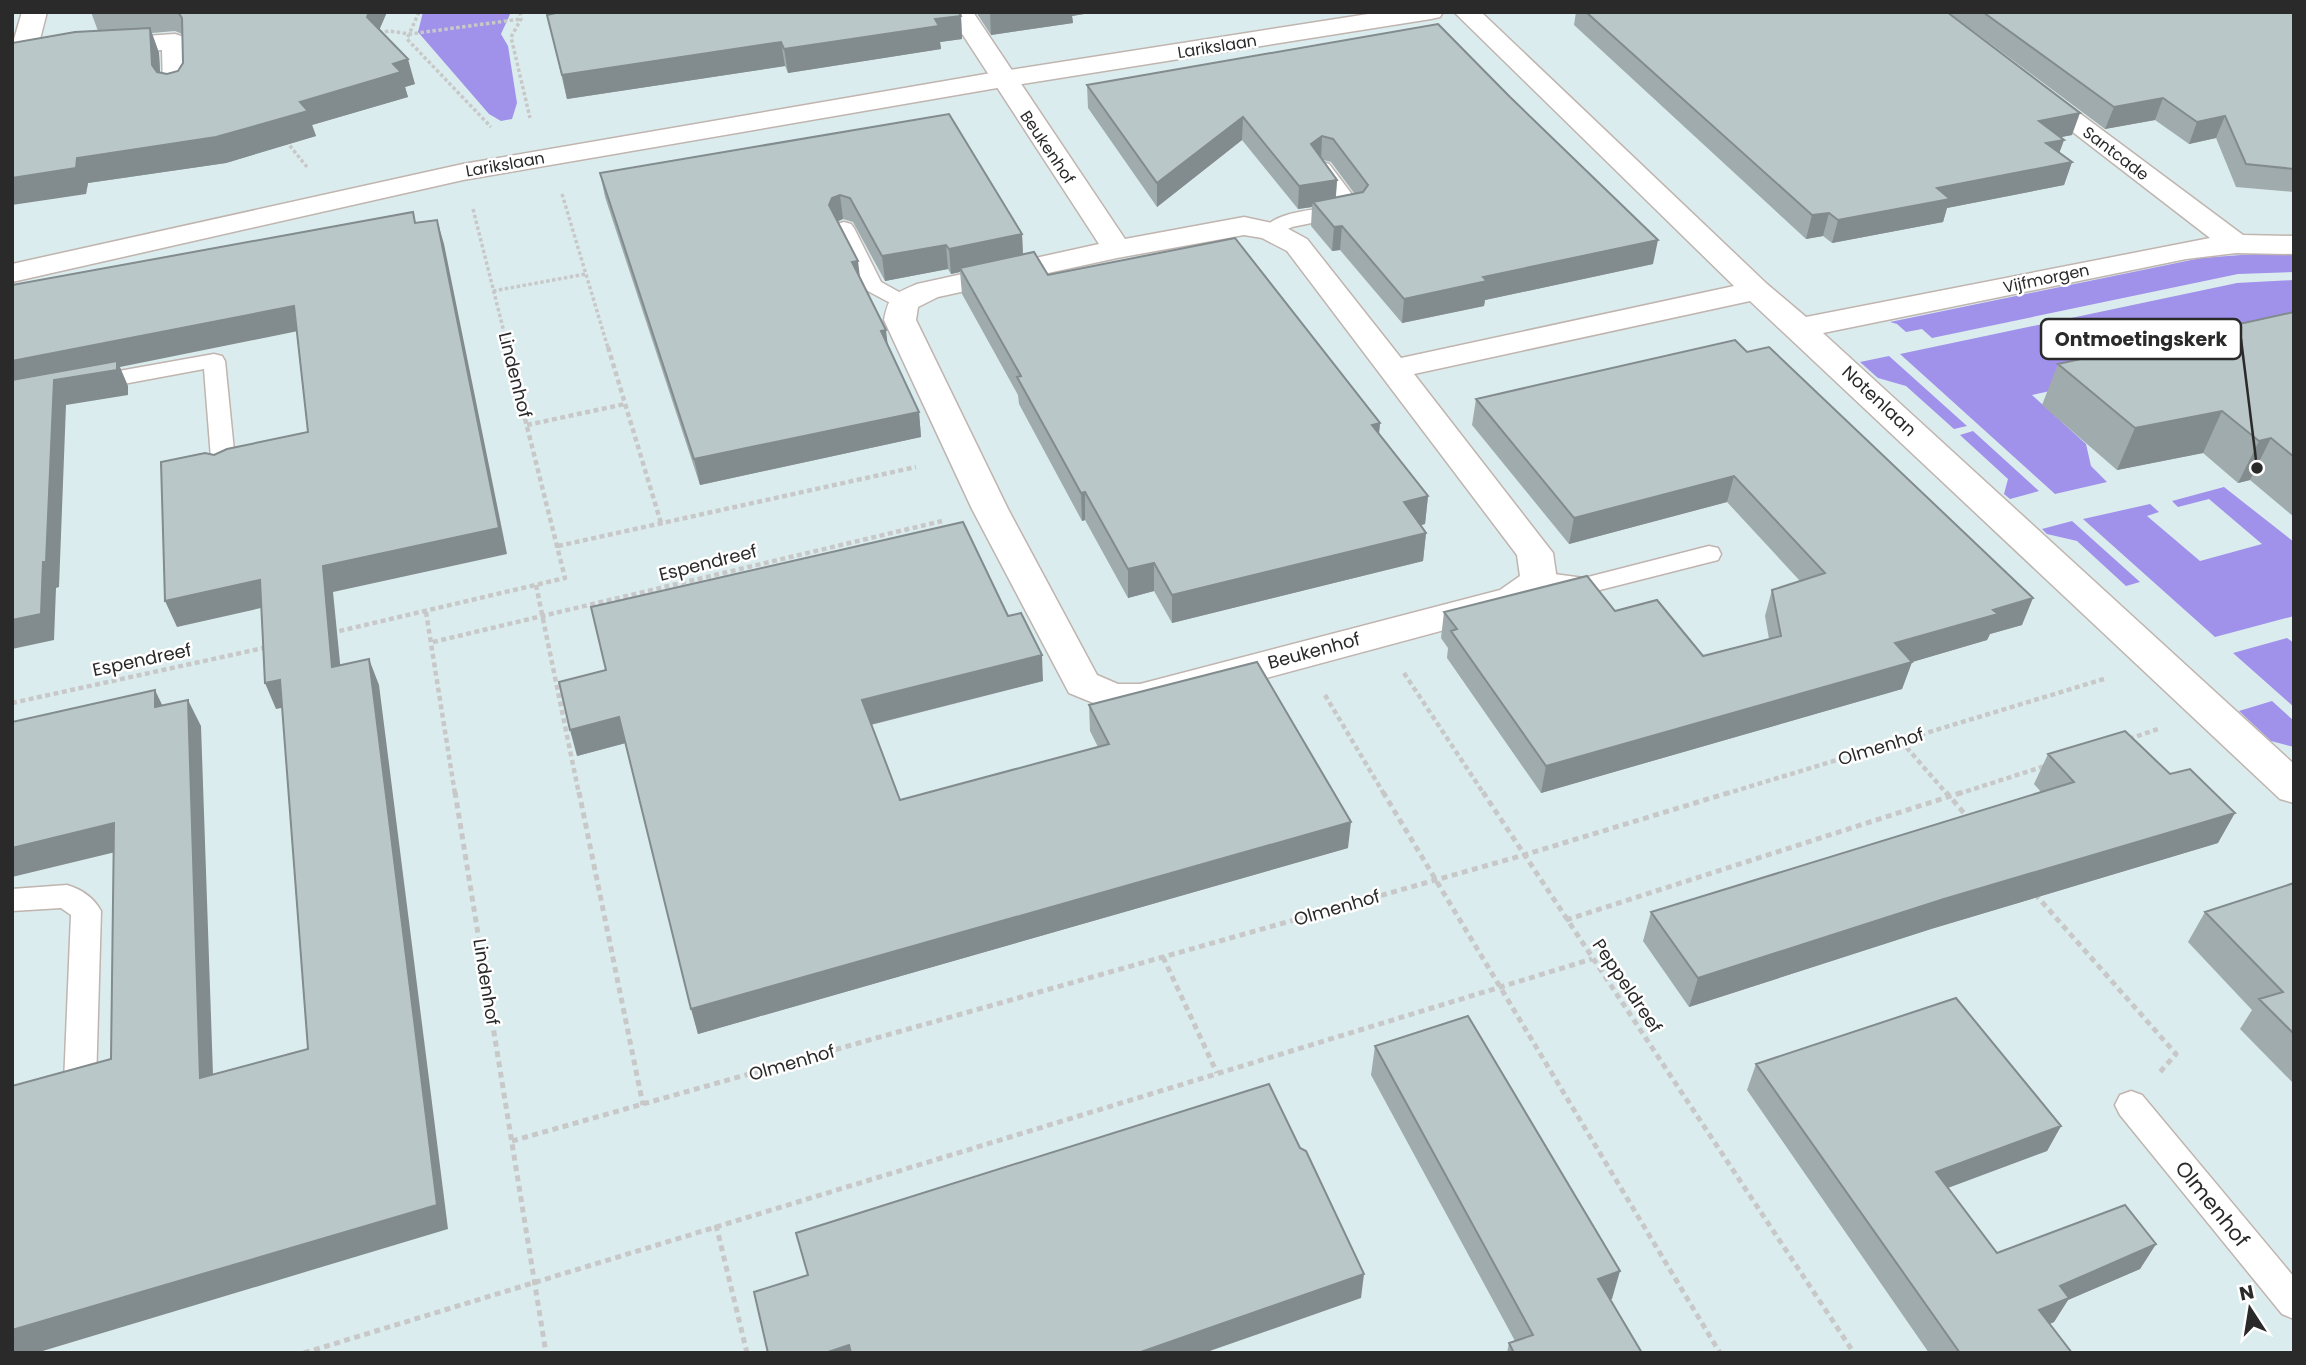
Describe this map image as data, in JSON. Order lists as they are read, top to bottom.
{
  "streets": {
    "street": [
      "Larikslaan",
      "Beukenhof",
      "Santcade",
      "Vijfmorgen",
      "Notenlaan"
    ],
    "lane": ["Olmenhof"],
    "path": ["Lindenhof", "Espendreef", "Peppeldreef"]
  },
  "crossings": [
    ["Larikslaan", "Beukenhof"],
    ["Larikslaan", "Lindenhof"],
    ["Beukenhof", "Espendreef"],
    ["Beukenhof", "Peppeldreef"],
    ["Santcade", "Vijfmorgen"],
    ["Vijfmorgen", "Notenlaan"],
    ["Lindenhof", "Espendreef"],
    ["Lindenhof", "Olmenhof"],
    ["Notenlaan", "Olmenhof"],
    ["Olmenhof", "Peppeldreef"]
  ],
  "places": ["Ontmoetingskerk"],
  "north": "top"
}
